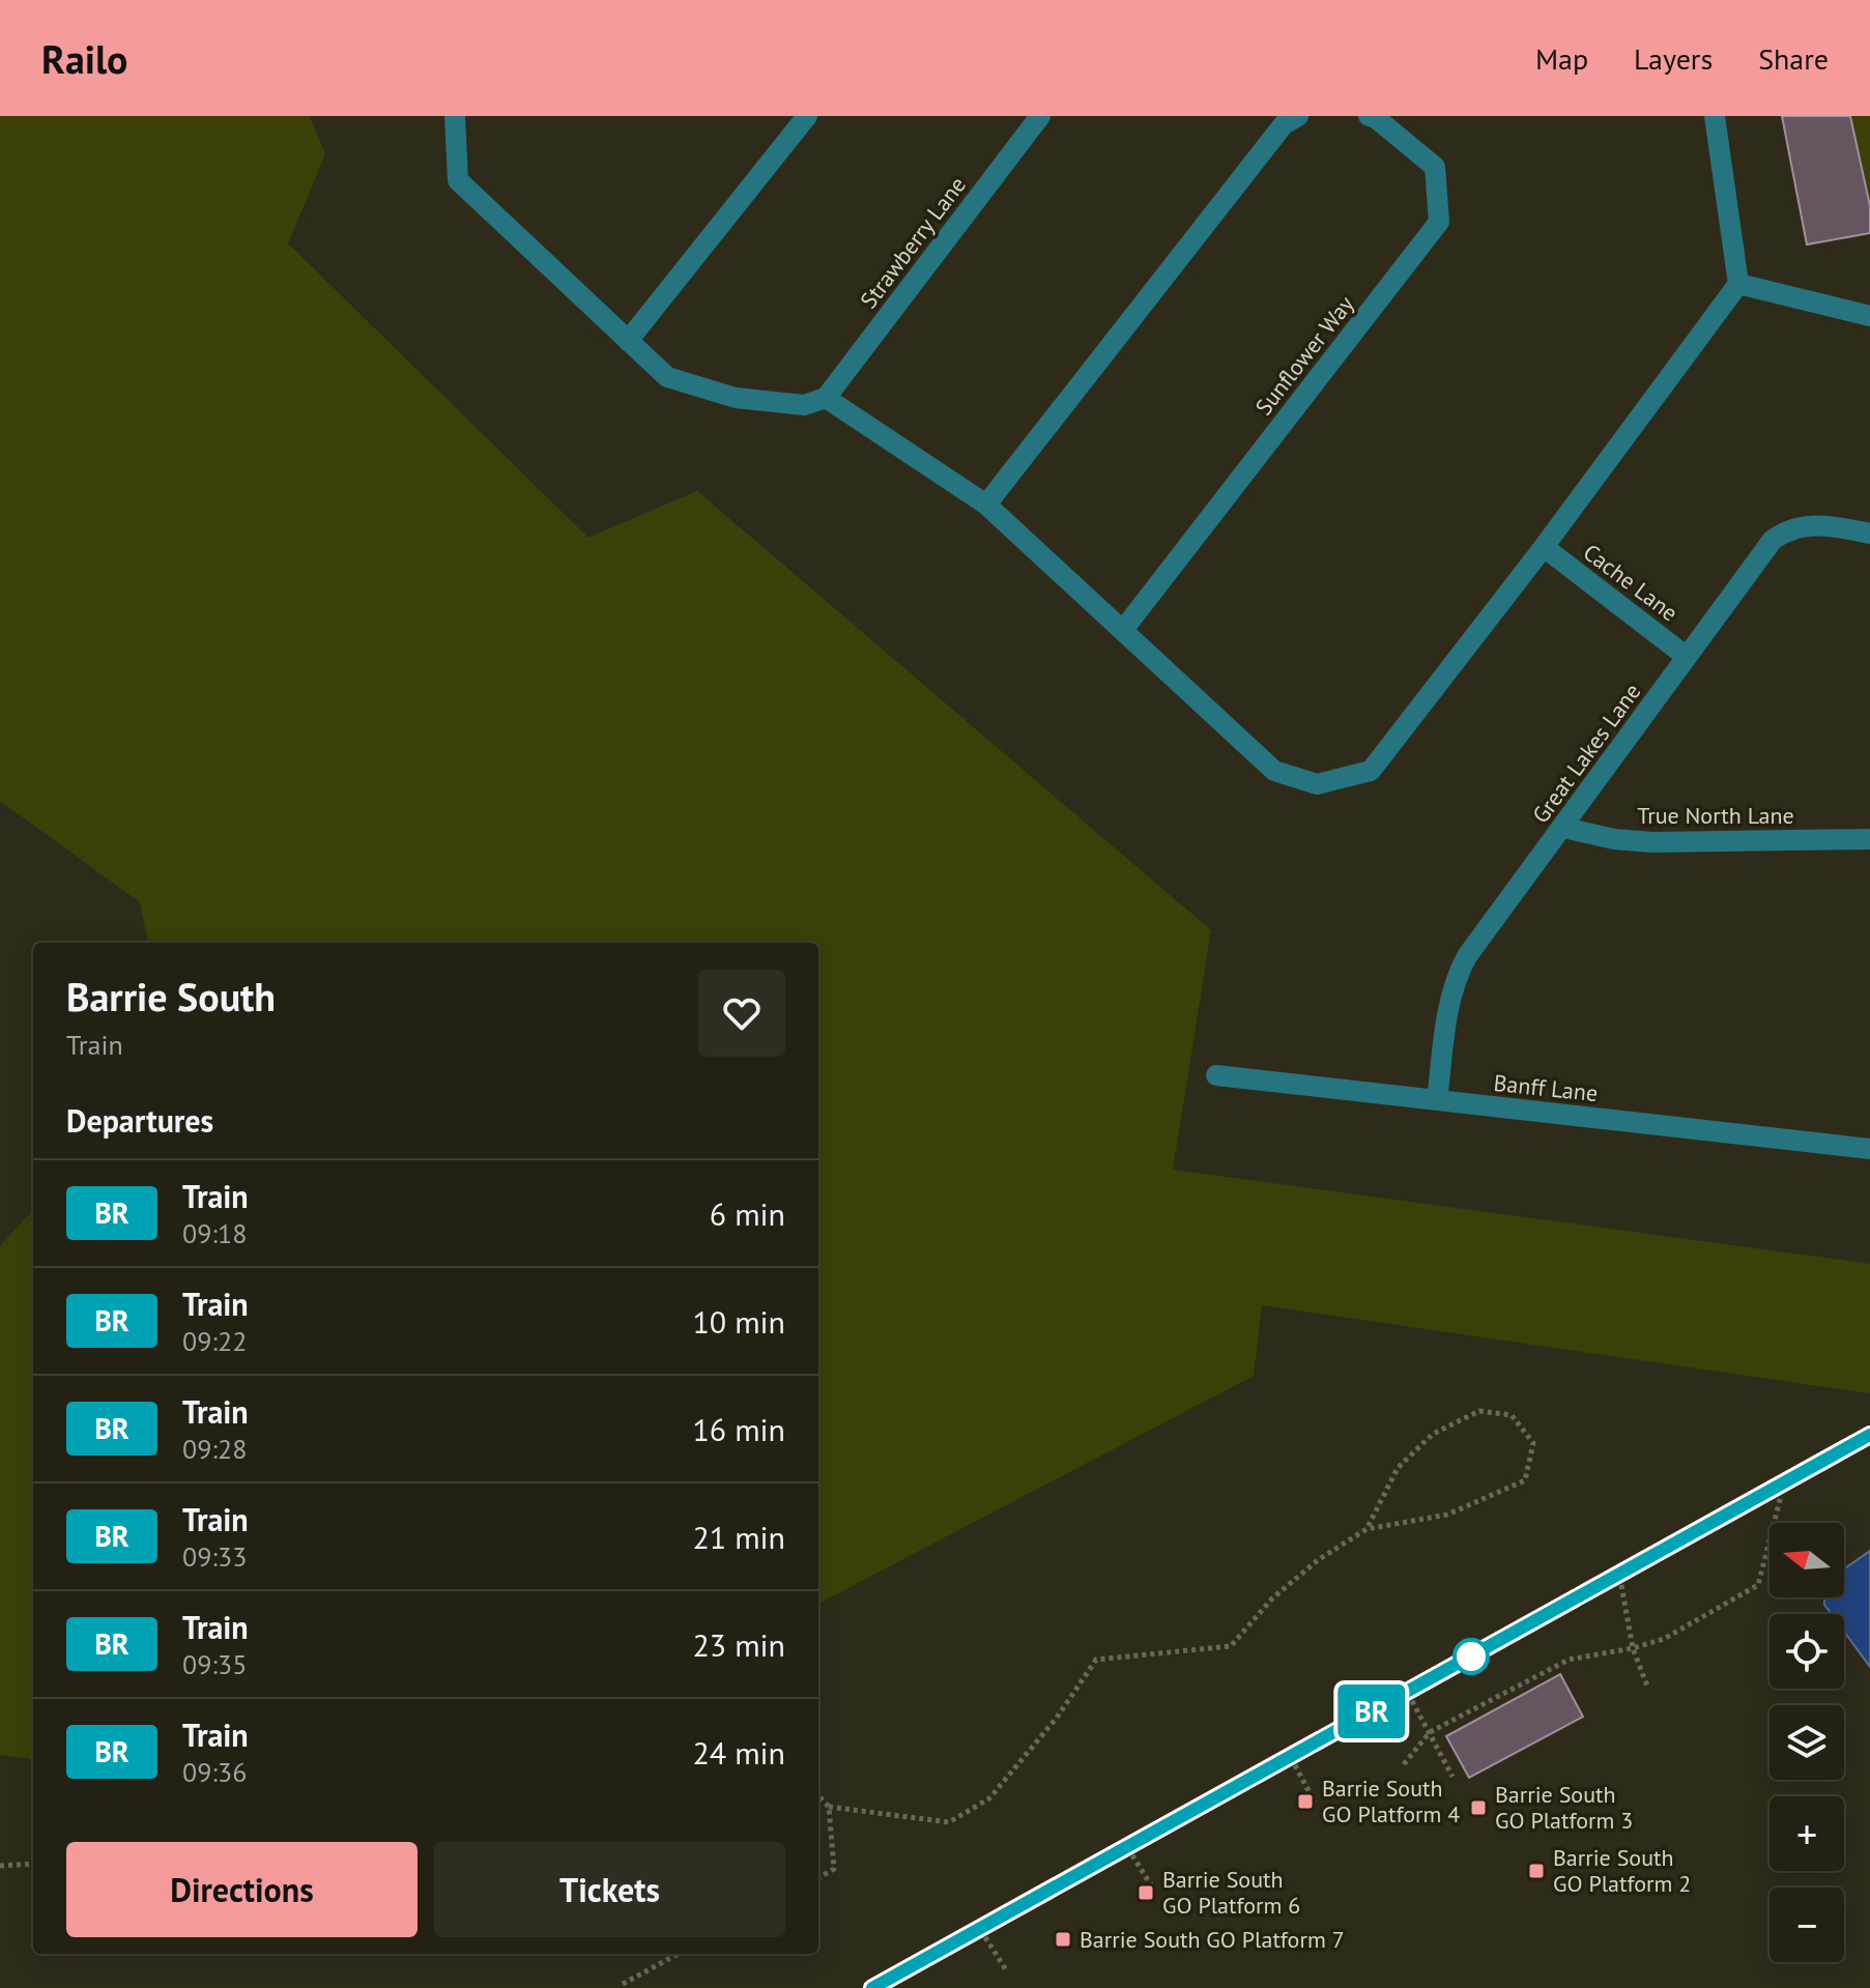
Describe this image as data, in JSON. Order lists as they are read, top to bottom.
{
  "streets": {
    "street": [
      "Strawberry Lane",
      "Sunflower Way",
      "Cache Lane",
      "Great Lakes Lane",
      "True North Lane",
      "Banff Lane"
    ]
  },
  "crossings": [
    ["Cache Lane", "Great Lakes Lane"],
    ["Great Lakes Lane", "True North Lane"],
    ["Great Lakes Lane", "Banff Lane"]
  ],
  "places": {
    "transit": [
      "Barrie South GO Platform 4",
      "Barrie South GO Platform 3",
      "Barrie South GO Platform 2",
      "Barrie South GO Platform 6",
      "Barrie South GO Platform 7"
    ]
  },
  "north": "left",
  "page": {
    "header": "Railo",
    "nav": ["Map", "Layers", "Share"],
    "on_map": "BR",
    "heading": [
      ["Barrie South", "Train"],
      "Departures"
    ],
    "list": [
      {
        "mark": "BR",
        "name": "Train",
        "note": "09:18",
        "value": "6 min"
      },
      {
        "mark": "BR",
        "name": "Train",
        "note": "09:22",
        "value": "10 min"
      },
      {
        "mark": "BR",
        "name": "Train",
        "note": "09:28",
        "value": "16 min"
      },
      {
        "mark": "BR",
        "name": "Train",
        "note": "09:33",
        "value": "21 min"
      },
      {
        "mark": "BR",
        "name": "Train",
        "note": "09:35",
        "value": "23 min"
      },
      {
        "mark": "BR",
        "name": "Train",
        "note": "09:36",
        "value": "24 min"
      }
    ],
    "map_buttons": ["+", "−"],
    "buttons": ["Directions", "Tickets"]
  }
}
